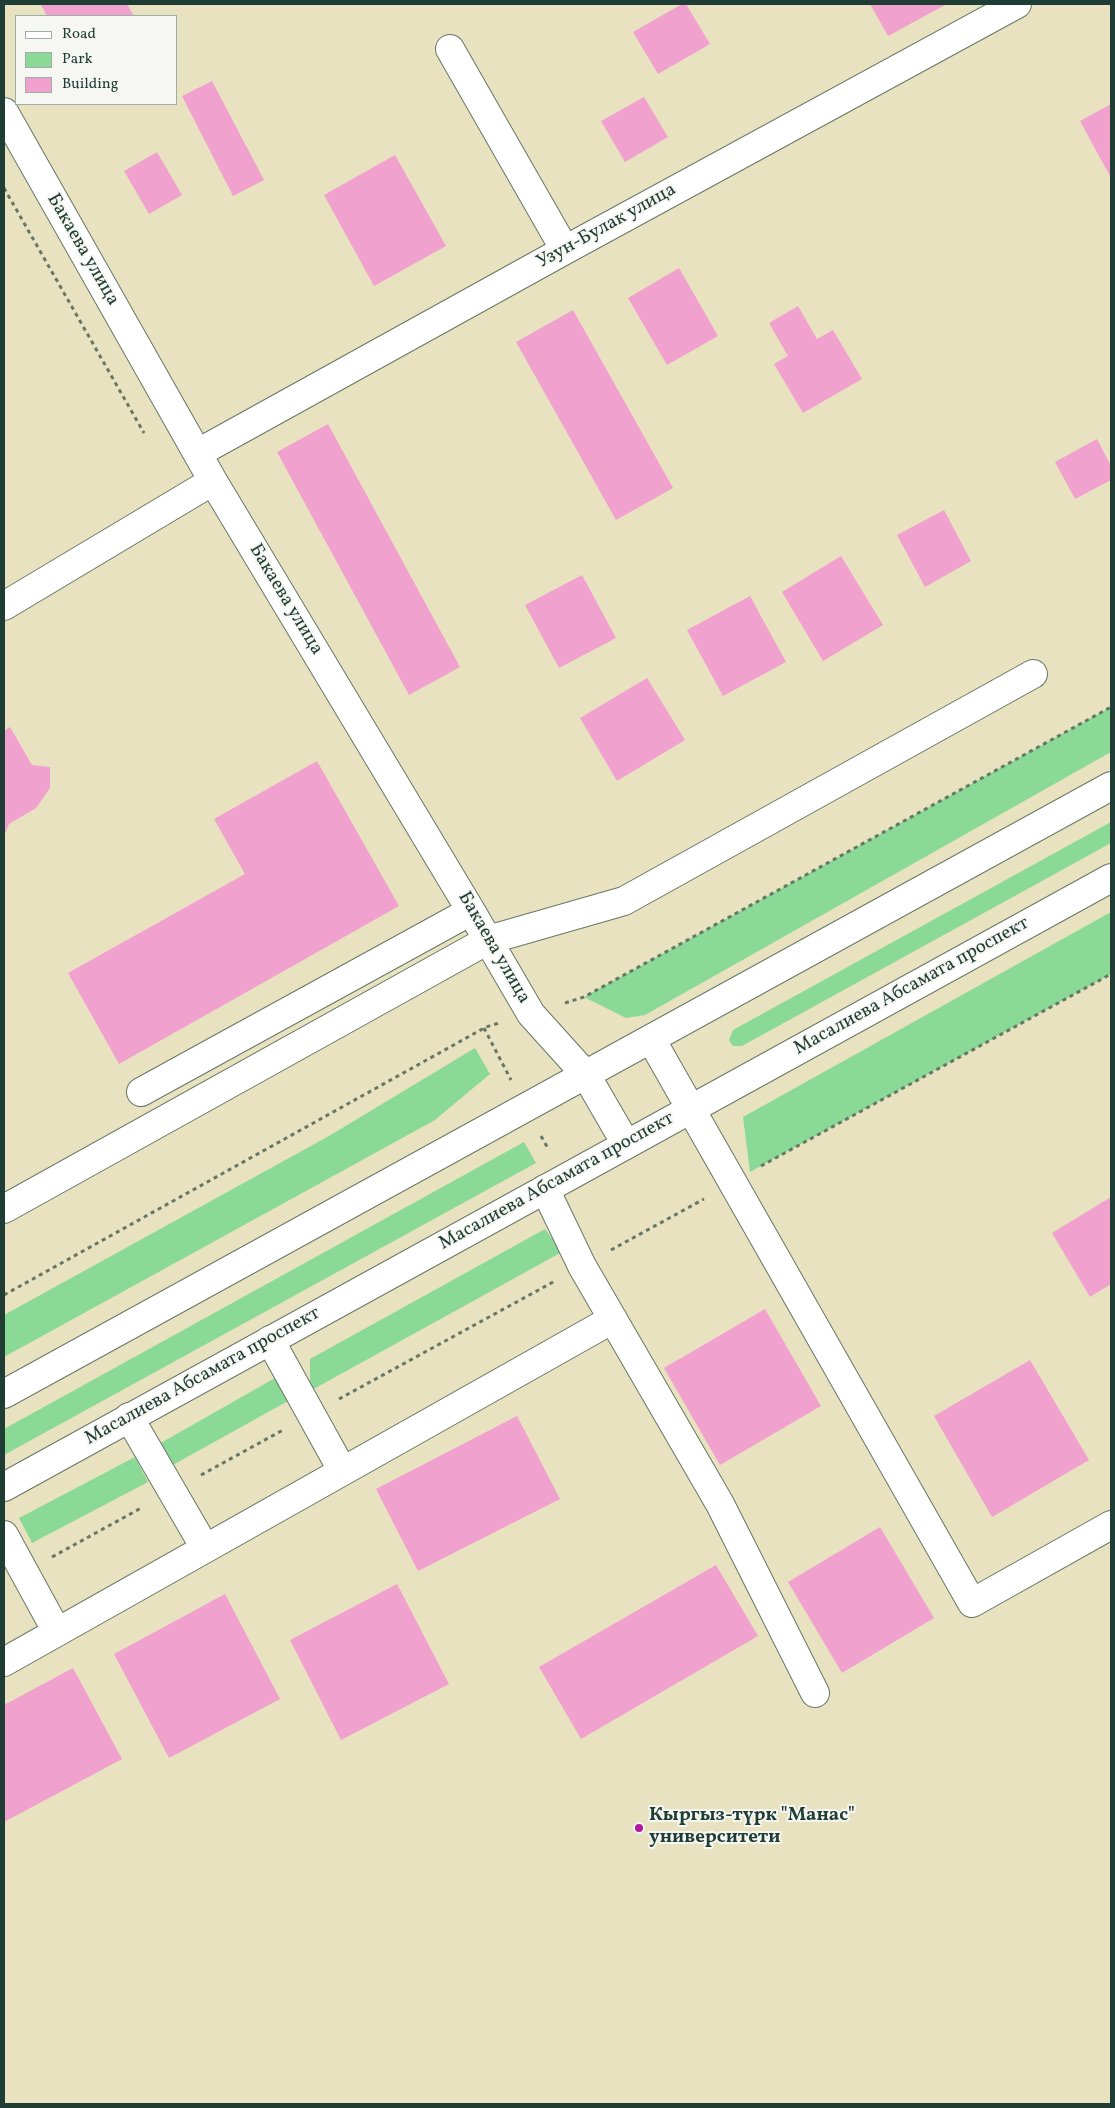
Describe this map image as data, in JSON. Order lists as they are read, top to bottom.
{
  "streets": {
    "street": ["Узун-Булак улица", "Бакаева улица", "Масалиева Абсамата проспект"]
  },
  "crossings": [
    ["Узун-Булак улица", "Бакаева улица"],
    ["Бакаева улица", "Масалиева Абсамата проспект"]
  ],
  "places": ["Кыргыз-түрк \"Манас\" университети"],
  "legend": ["Road", "Park", "Building"]
}
